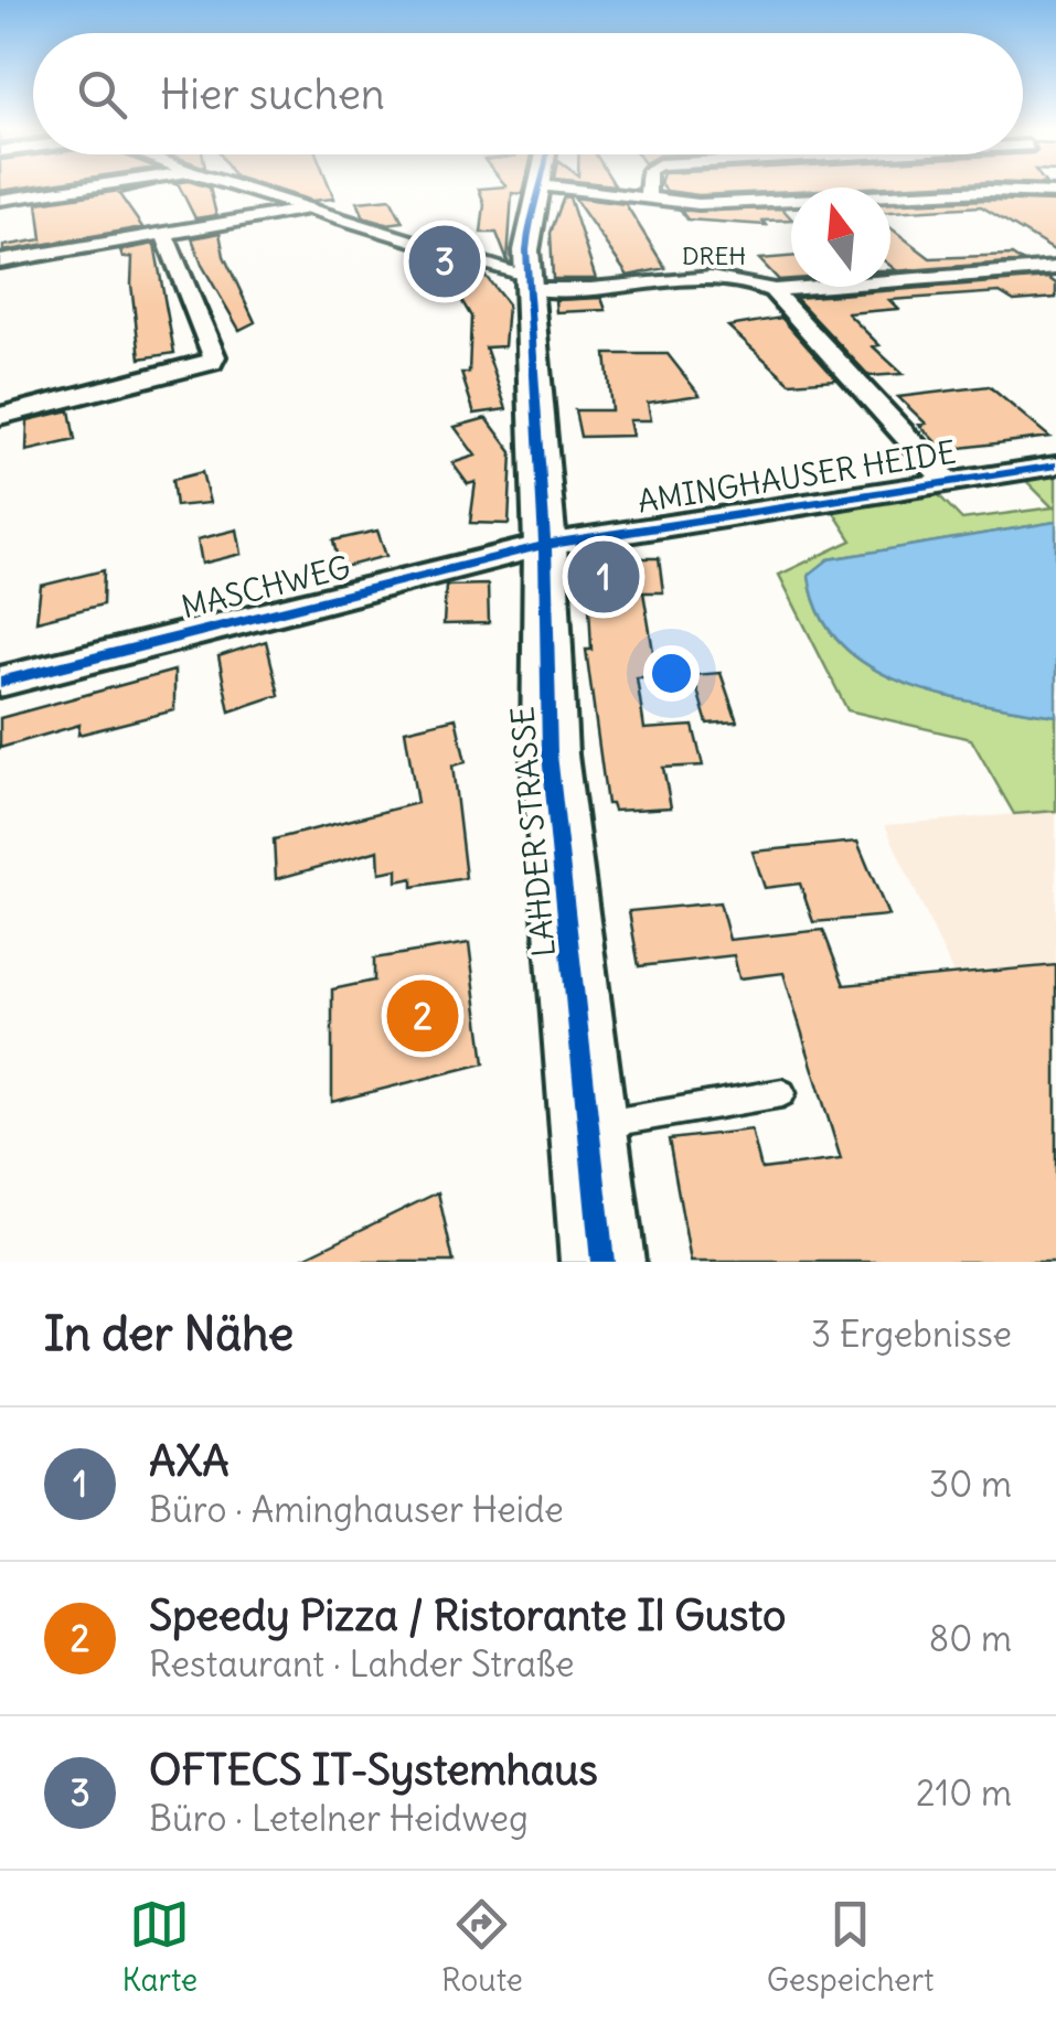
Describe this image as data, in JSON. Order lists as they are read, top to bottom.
{
  "streets": {
    "street": [
      "DREH",
      "AMINGHAUSER HEIDE",
      "MASCHWEG",
      "LAHDER STRASSE"
    ]
  },
  "crossings": [
    ["DREH", "AMINGHAUSER HEIDE"],
    ["DREH", "LAHDER STRASSE"],
    ["AMINGHAUSER HEIDE", "MASCHWEG"],
    ["AMINGHAUSER HEIDE", "LAHDER STRASSE"],
    ["MASCHWEG", "LAHDER STRASSE"]
  ],
  "north": "top",
  "page": {
    "search": "Hier suchen",
    "pins": ["3", "1", "2"],
    "heading": ["In der Nähe", "3 Ergebnisse"],
    "list": [
      {
        "mark": "1",
        "name": "AXA",
        "note": "Büro · Aminghauser Heide",
        "value": "30 m"
      },
      {
        "mark": "2",
        "name": "Speedy Pizza / Ristorante Il Gusto",
        "note": "Restaurant · Lahder Straße",
        "value": "80 m"
      },
      {
        "mark": "3",
        "name": "OFTECS IT-Systemhaus",
        "note": "Büro · Letelner Heidweg",
        "value": "210 m"
      }
    ],
    "nav": ["Karte", "Route", "Gespeichert"]
  }
}
